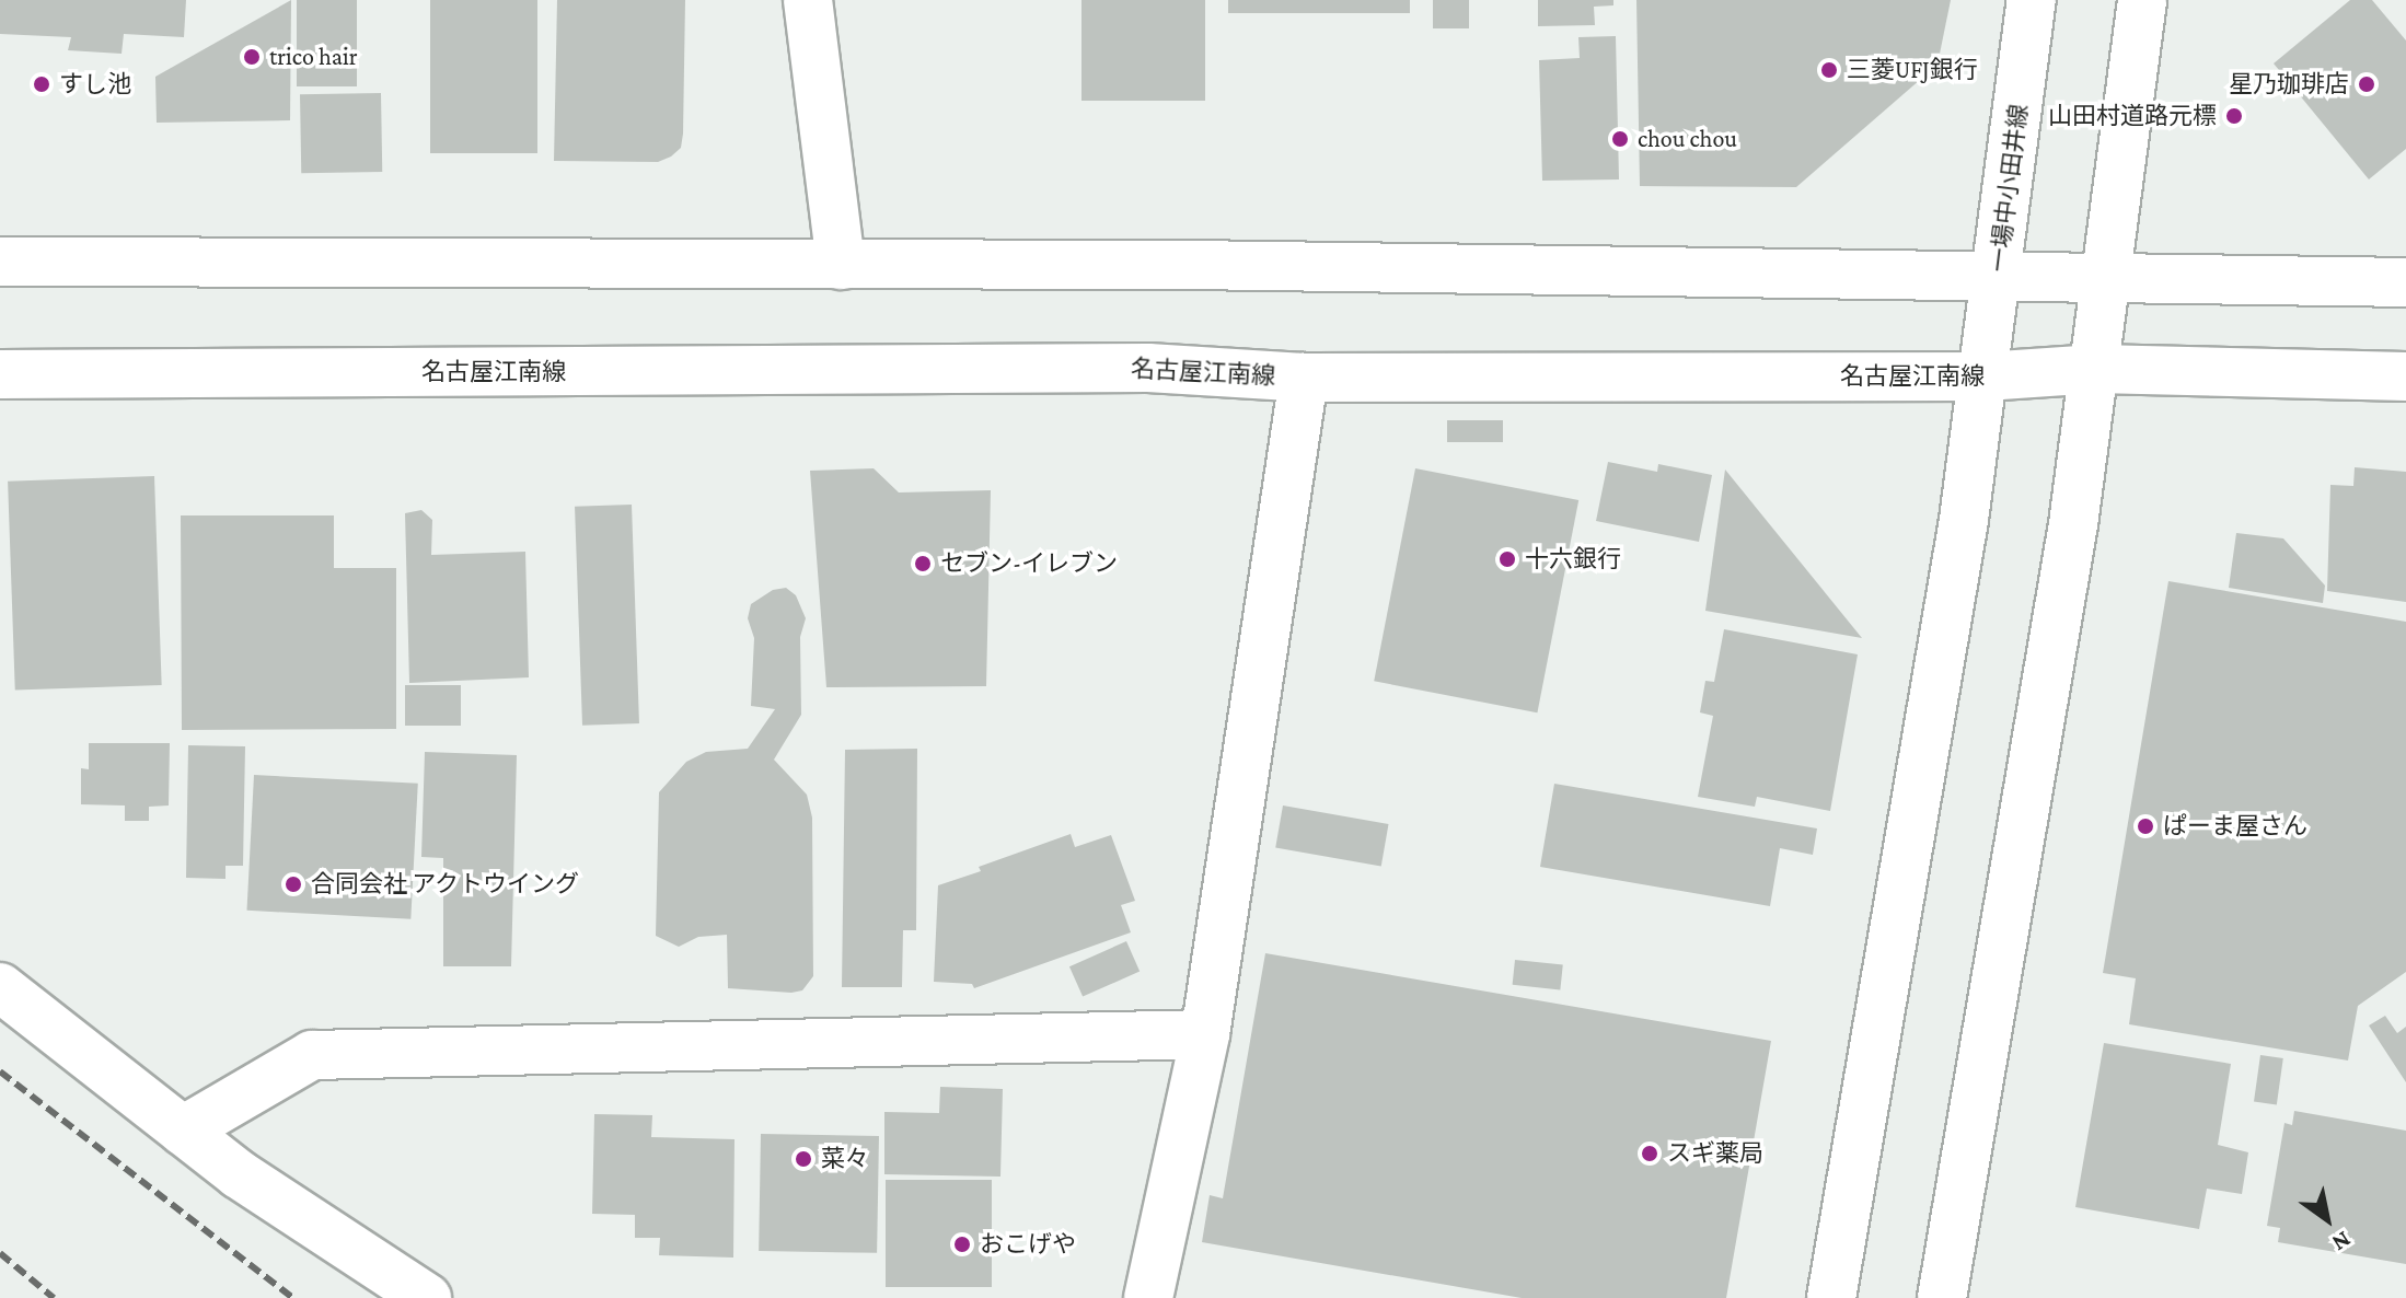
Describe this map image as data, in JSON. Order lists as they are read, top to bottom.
{
  "streets": {
    "main road": ["一場中小田井線", "名古屋江南線"]
  },
  "crossings": [
    ["一場中小田井線", "名古屋江南線"]
  ],
  "places": [
    "trico hair",
    "三菱UFJ銀行",
    "すし池",
    "星乃珈琲店",
    "山田村道路元標",
    "chou chou",
    "十六銀行",
    "セブン-イレブン",
    "ぱーま屋さん",
    "合同会社 アクトウイング",
    "スギ薬局",
    "菜々",
    "おこげや"
  ],
  "north": "bottom right"
}
